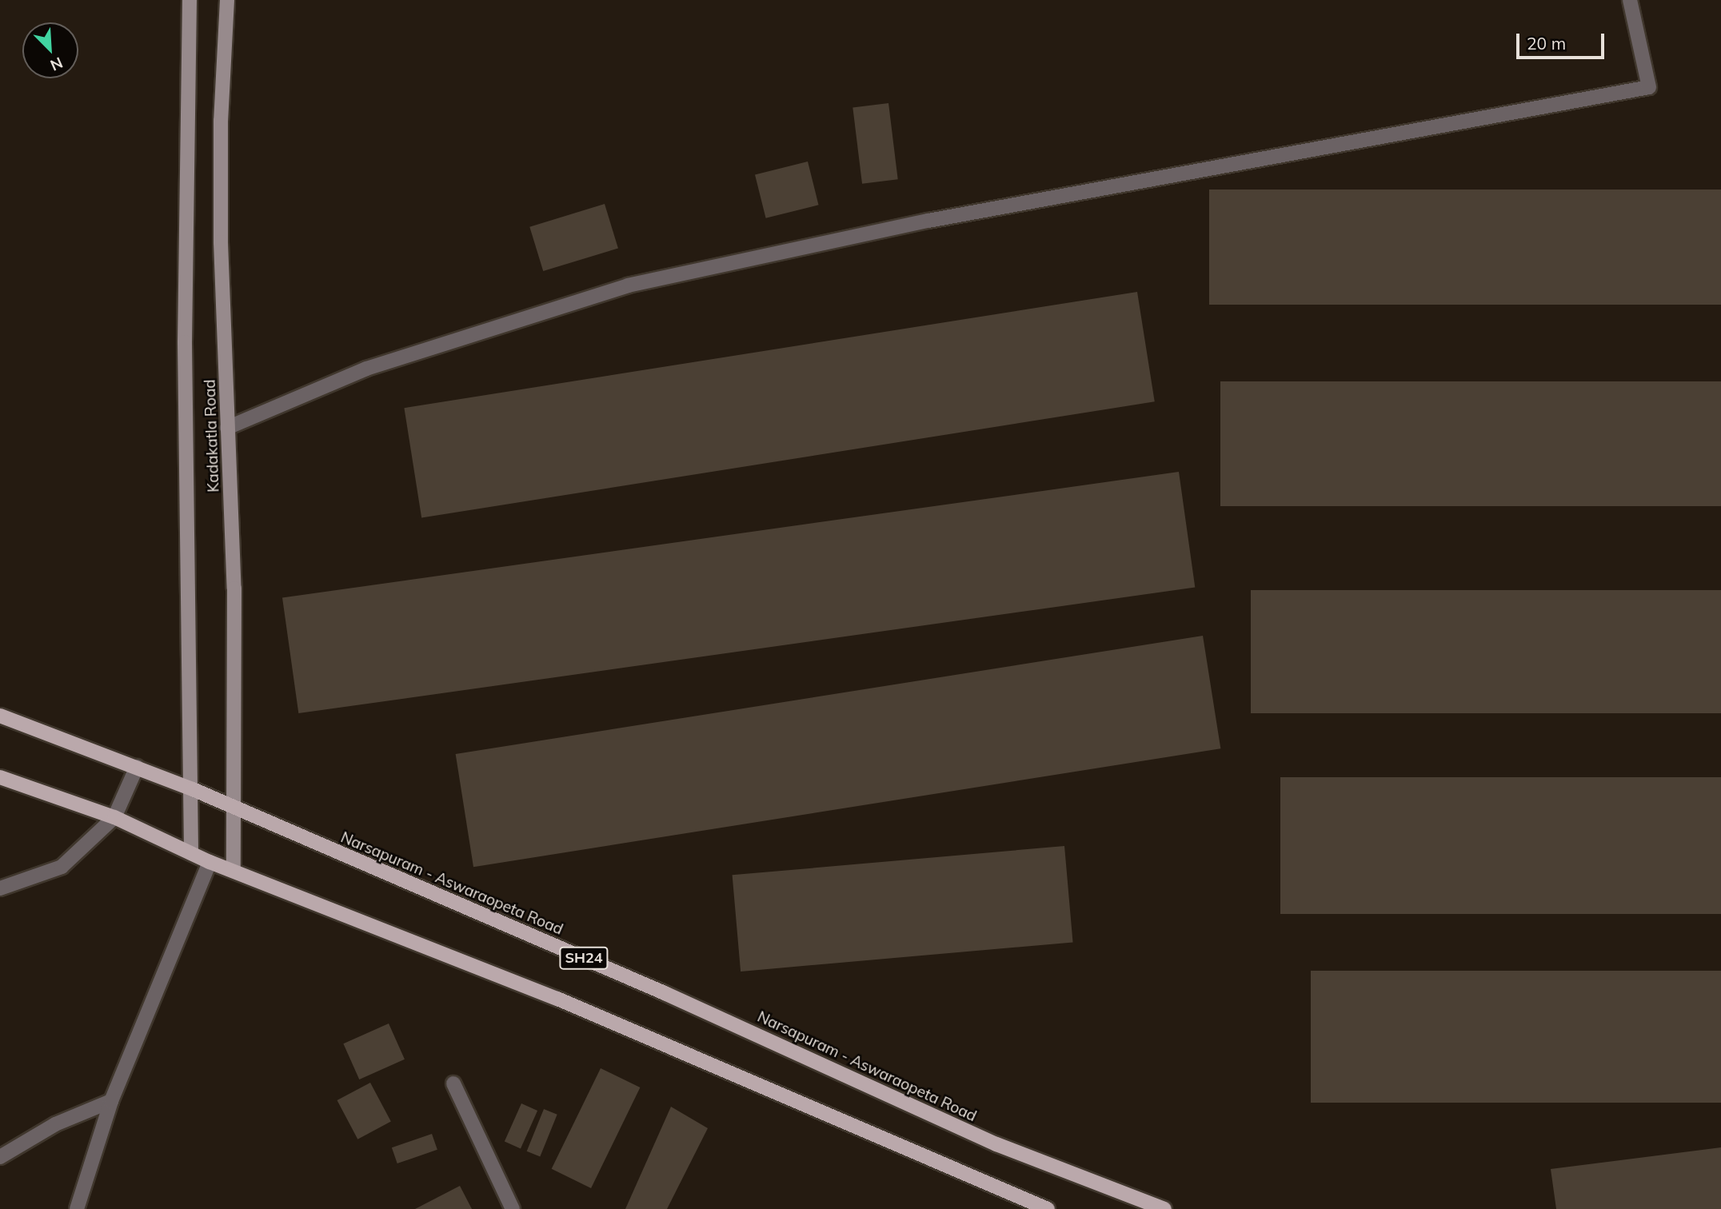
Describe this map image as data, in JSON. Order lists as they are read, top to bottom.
{
  "streets": {
    "main road": ["Narsapuram - Aswaraopeta Road", "SH24"],
    "street": ["Kadakatla Road"]
  },
  "crossings": [
    ["Kadakatla Road", "Narsapuram - Aswaraopeta Road"]
  ],
  "scale_bar": "20 m",
  "north": "bottom right"
}
